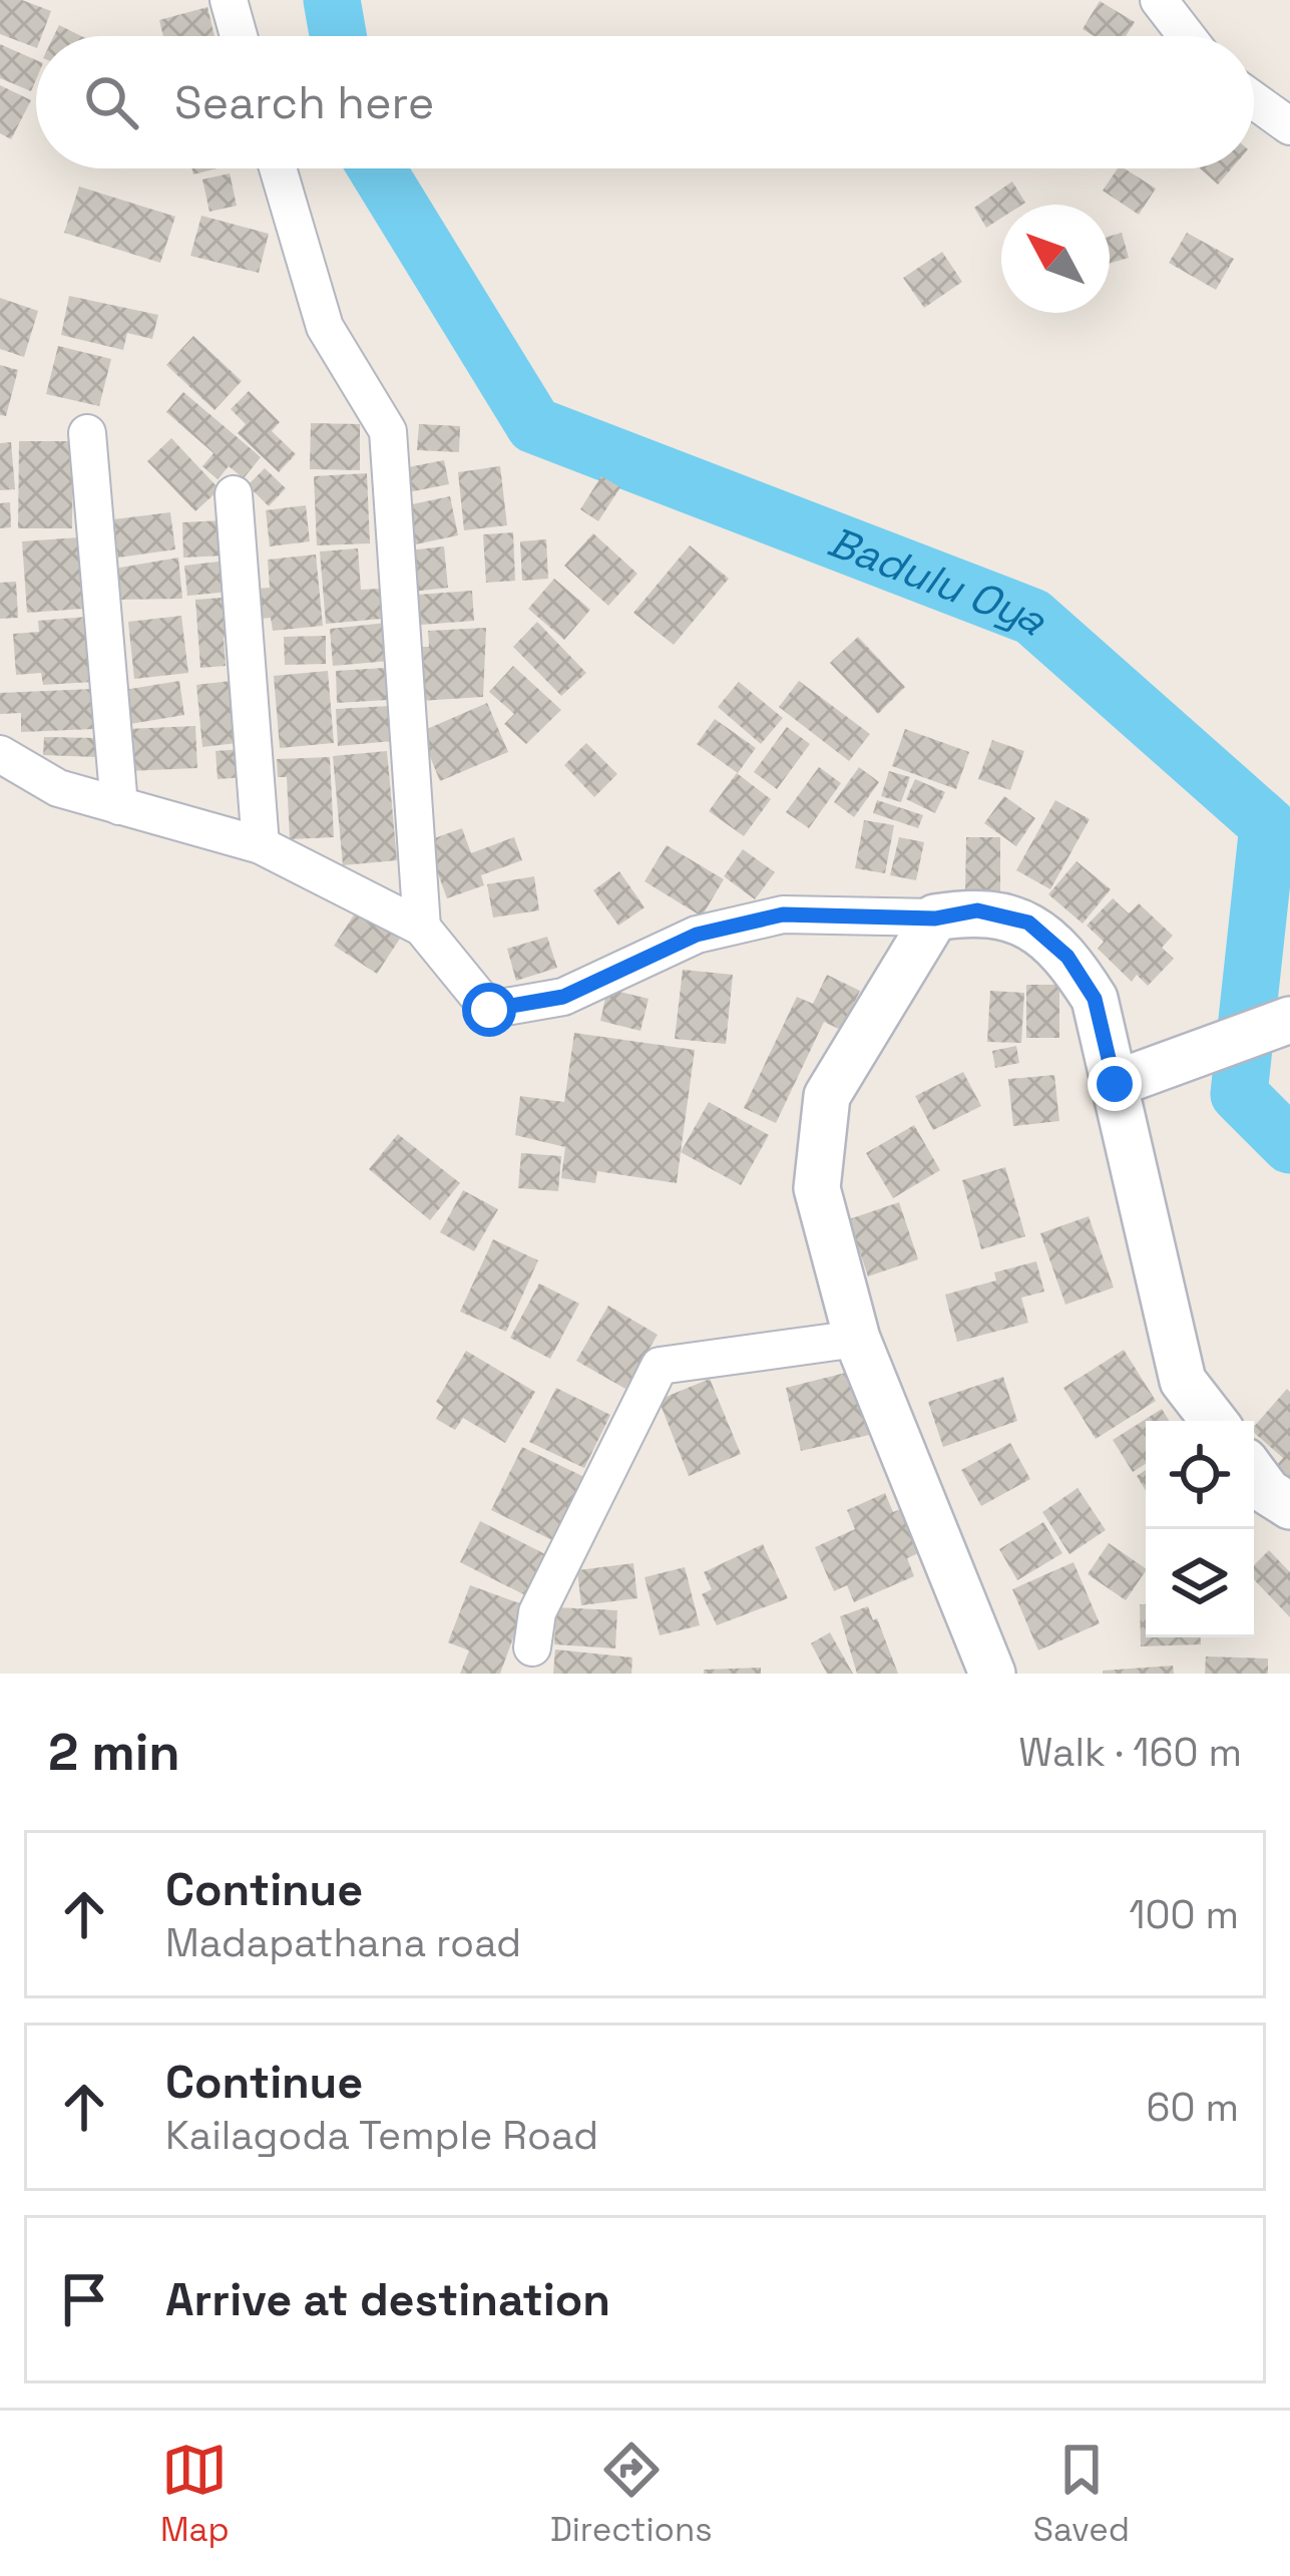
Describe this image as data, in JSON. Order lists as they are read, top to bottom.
{
  "water": ["Badulu Oya"],
  "north": "top left",
  "page": {
    "search": "Search here",
    "heading": ["2 min", "Walk · 160 m"],
    "list": [
      ["Continue", "Madapathana road", "100 m"],
      ["Continue", "Kailagoda Temple Road", "60 m"],
      "Arrive at destination"
    ],
    "nav": ["Map", "Directions", "Saved"]
  }
}
